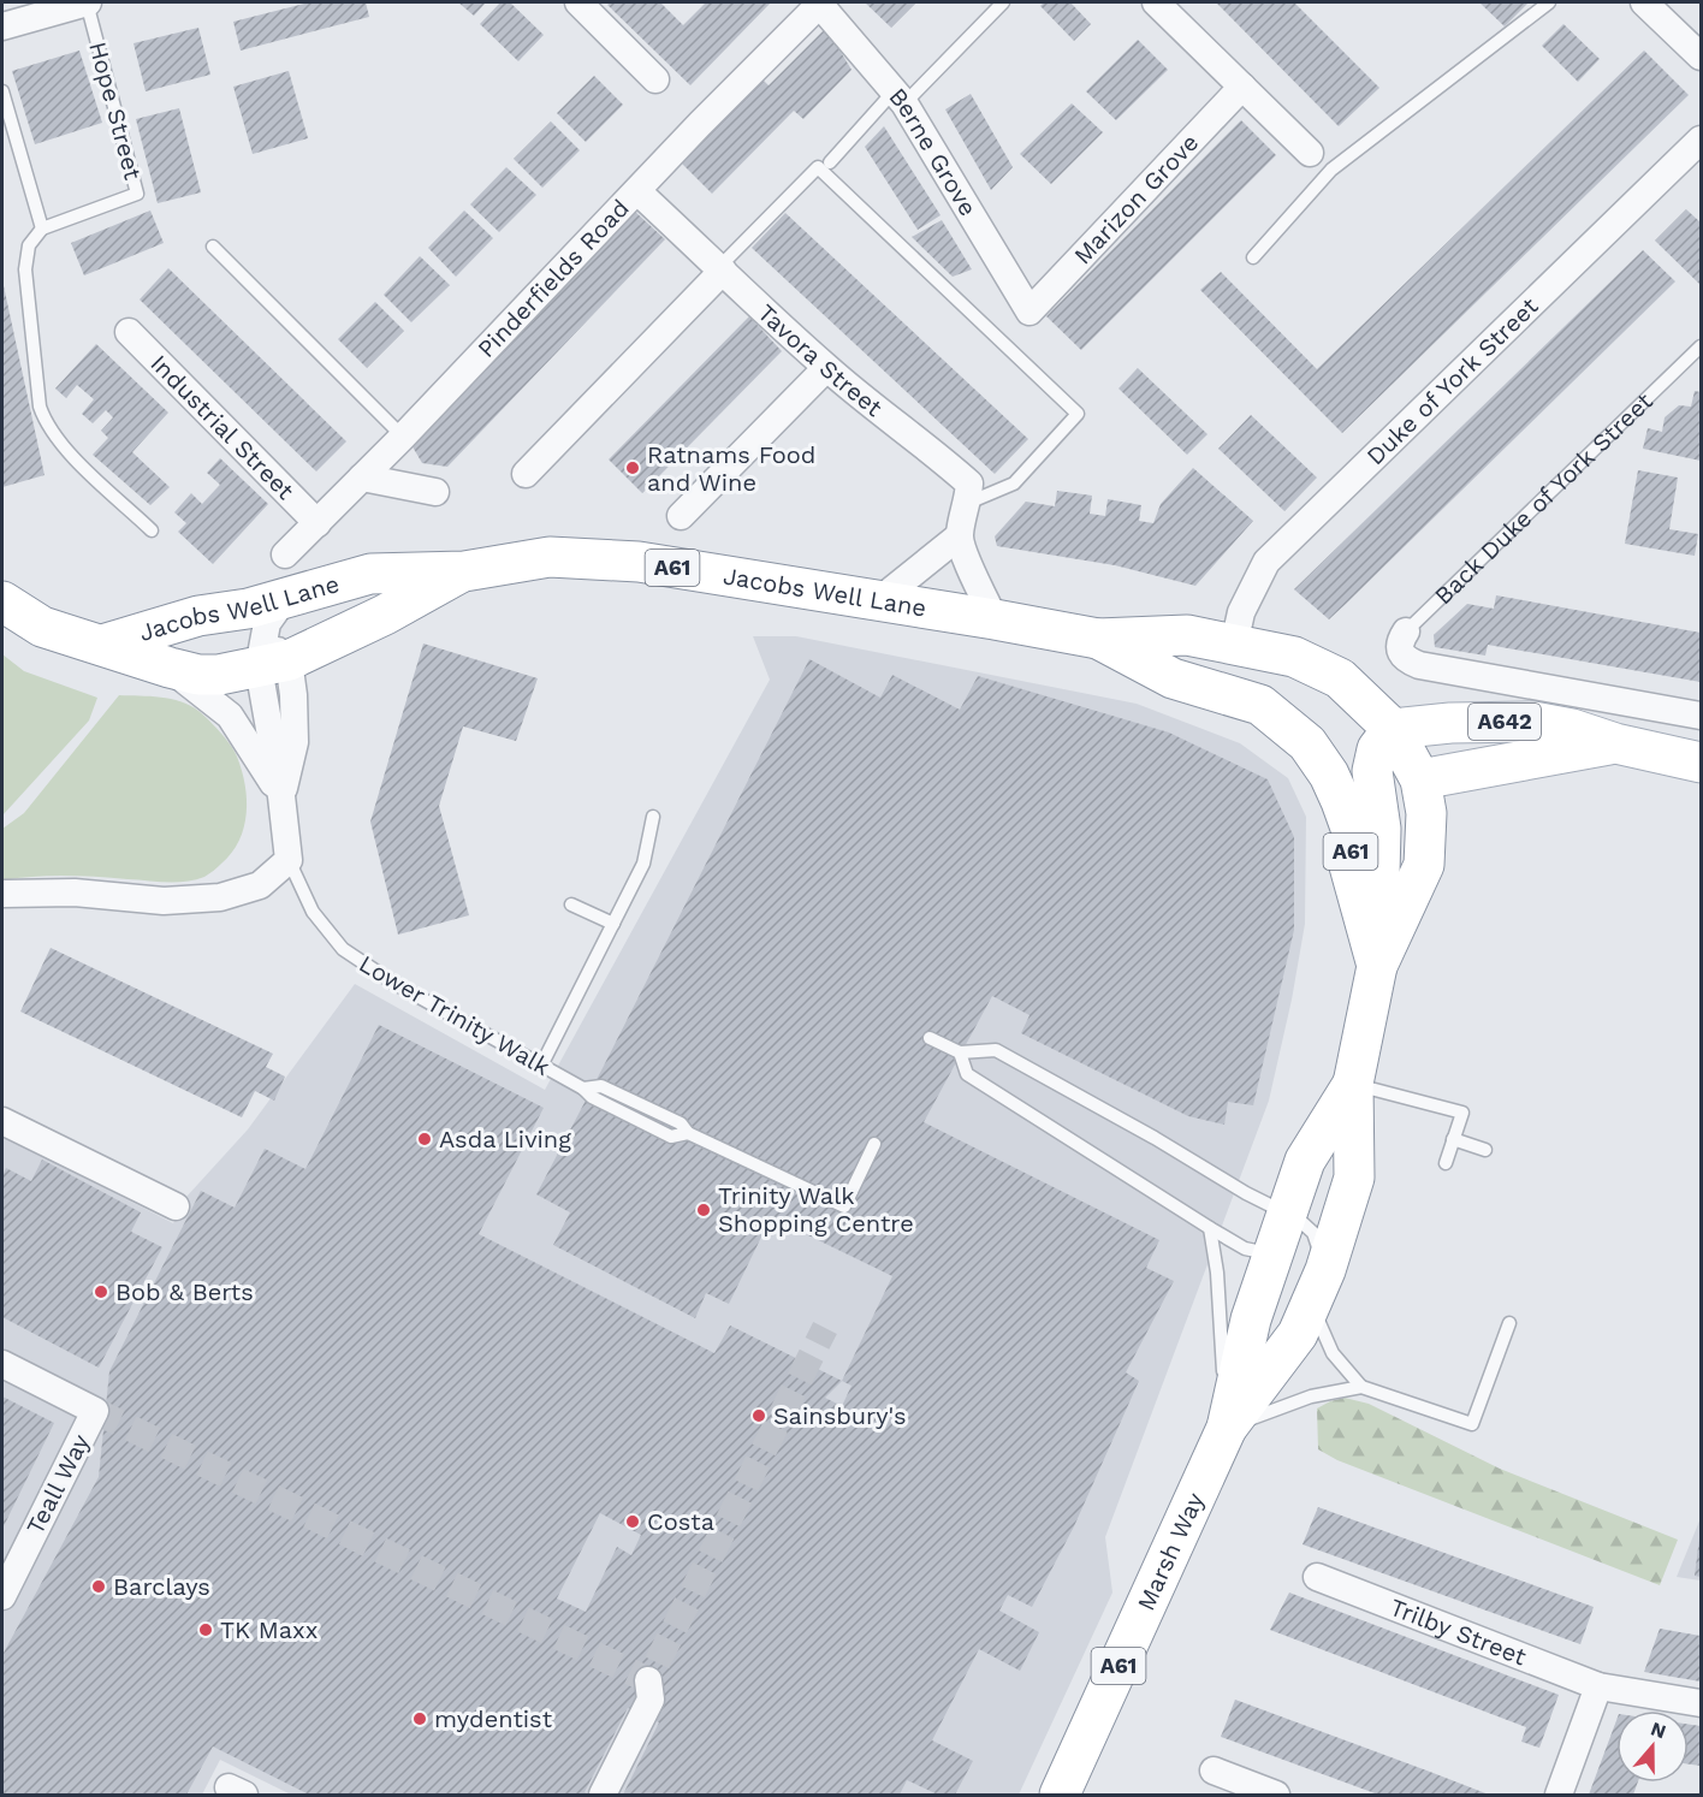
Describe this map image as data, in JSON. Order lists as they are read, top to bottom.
{
  "streets": {
    "main road": [
      "A61",
      "Jacobs Well Lane",
      "A642",
      "Marsh Way"
    ],
    "street": [
      "Berne Grove",
      "Marizon Grove",
      "Pinderfields Road",
      "Tavora Street",
      "Duke of York Street",
      "Industrial Street",
      "Teall Way",
      "Trilby Street"
    ],
    "lane": ["Hope Street", "Back Duke of York Street", "Lower Trinity Walk"]
  },
  "crossings": [
    ["Berne Grove", "Marizon Grove"],
    ["Berne Grove", "Pinderfields Road"],
    ["Pinderfields Road", "Tavora Street"],
    ["Pinderfields Road", "Industrial Street"],
    ["Duke of York Street", "Jacobs Well Lane"],
    ["A61", "Jacobs Well Lane"],
    ["Jacobs Well Lane", "A642"],
    ["Jacobs Well Lane", "Marsh Way"],
    ["A642", "Marsh Way"]
  ],
  "places": [
    "Ratnams Food and Wine",
    "Asda Living",
    "Trinity Walk Shopping Centre",
    "Bob & Berts",
    "Sainsbury's",
    "Costa",
    "Barclays",
    "TK Maxx",
    "mydentist"
  ],
  "north": "top"
}
